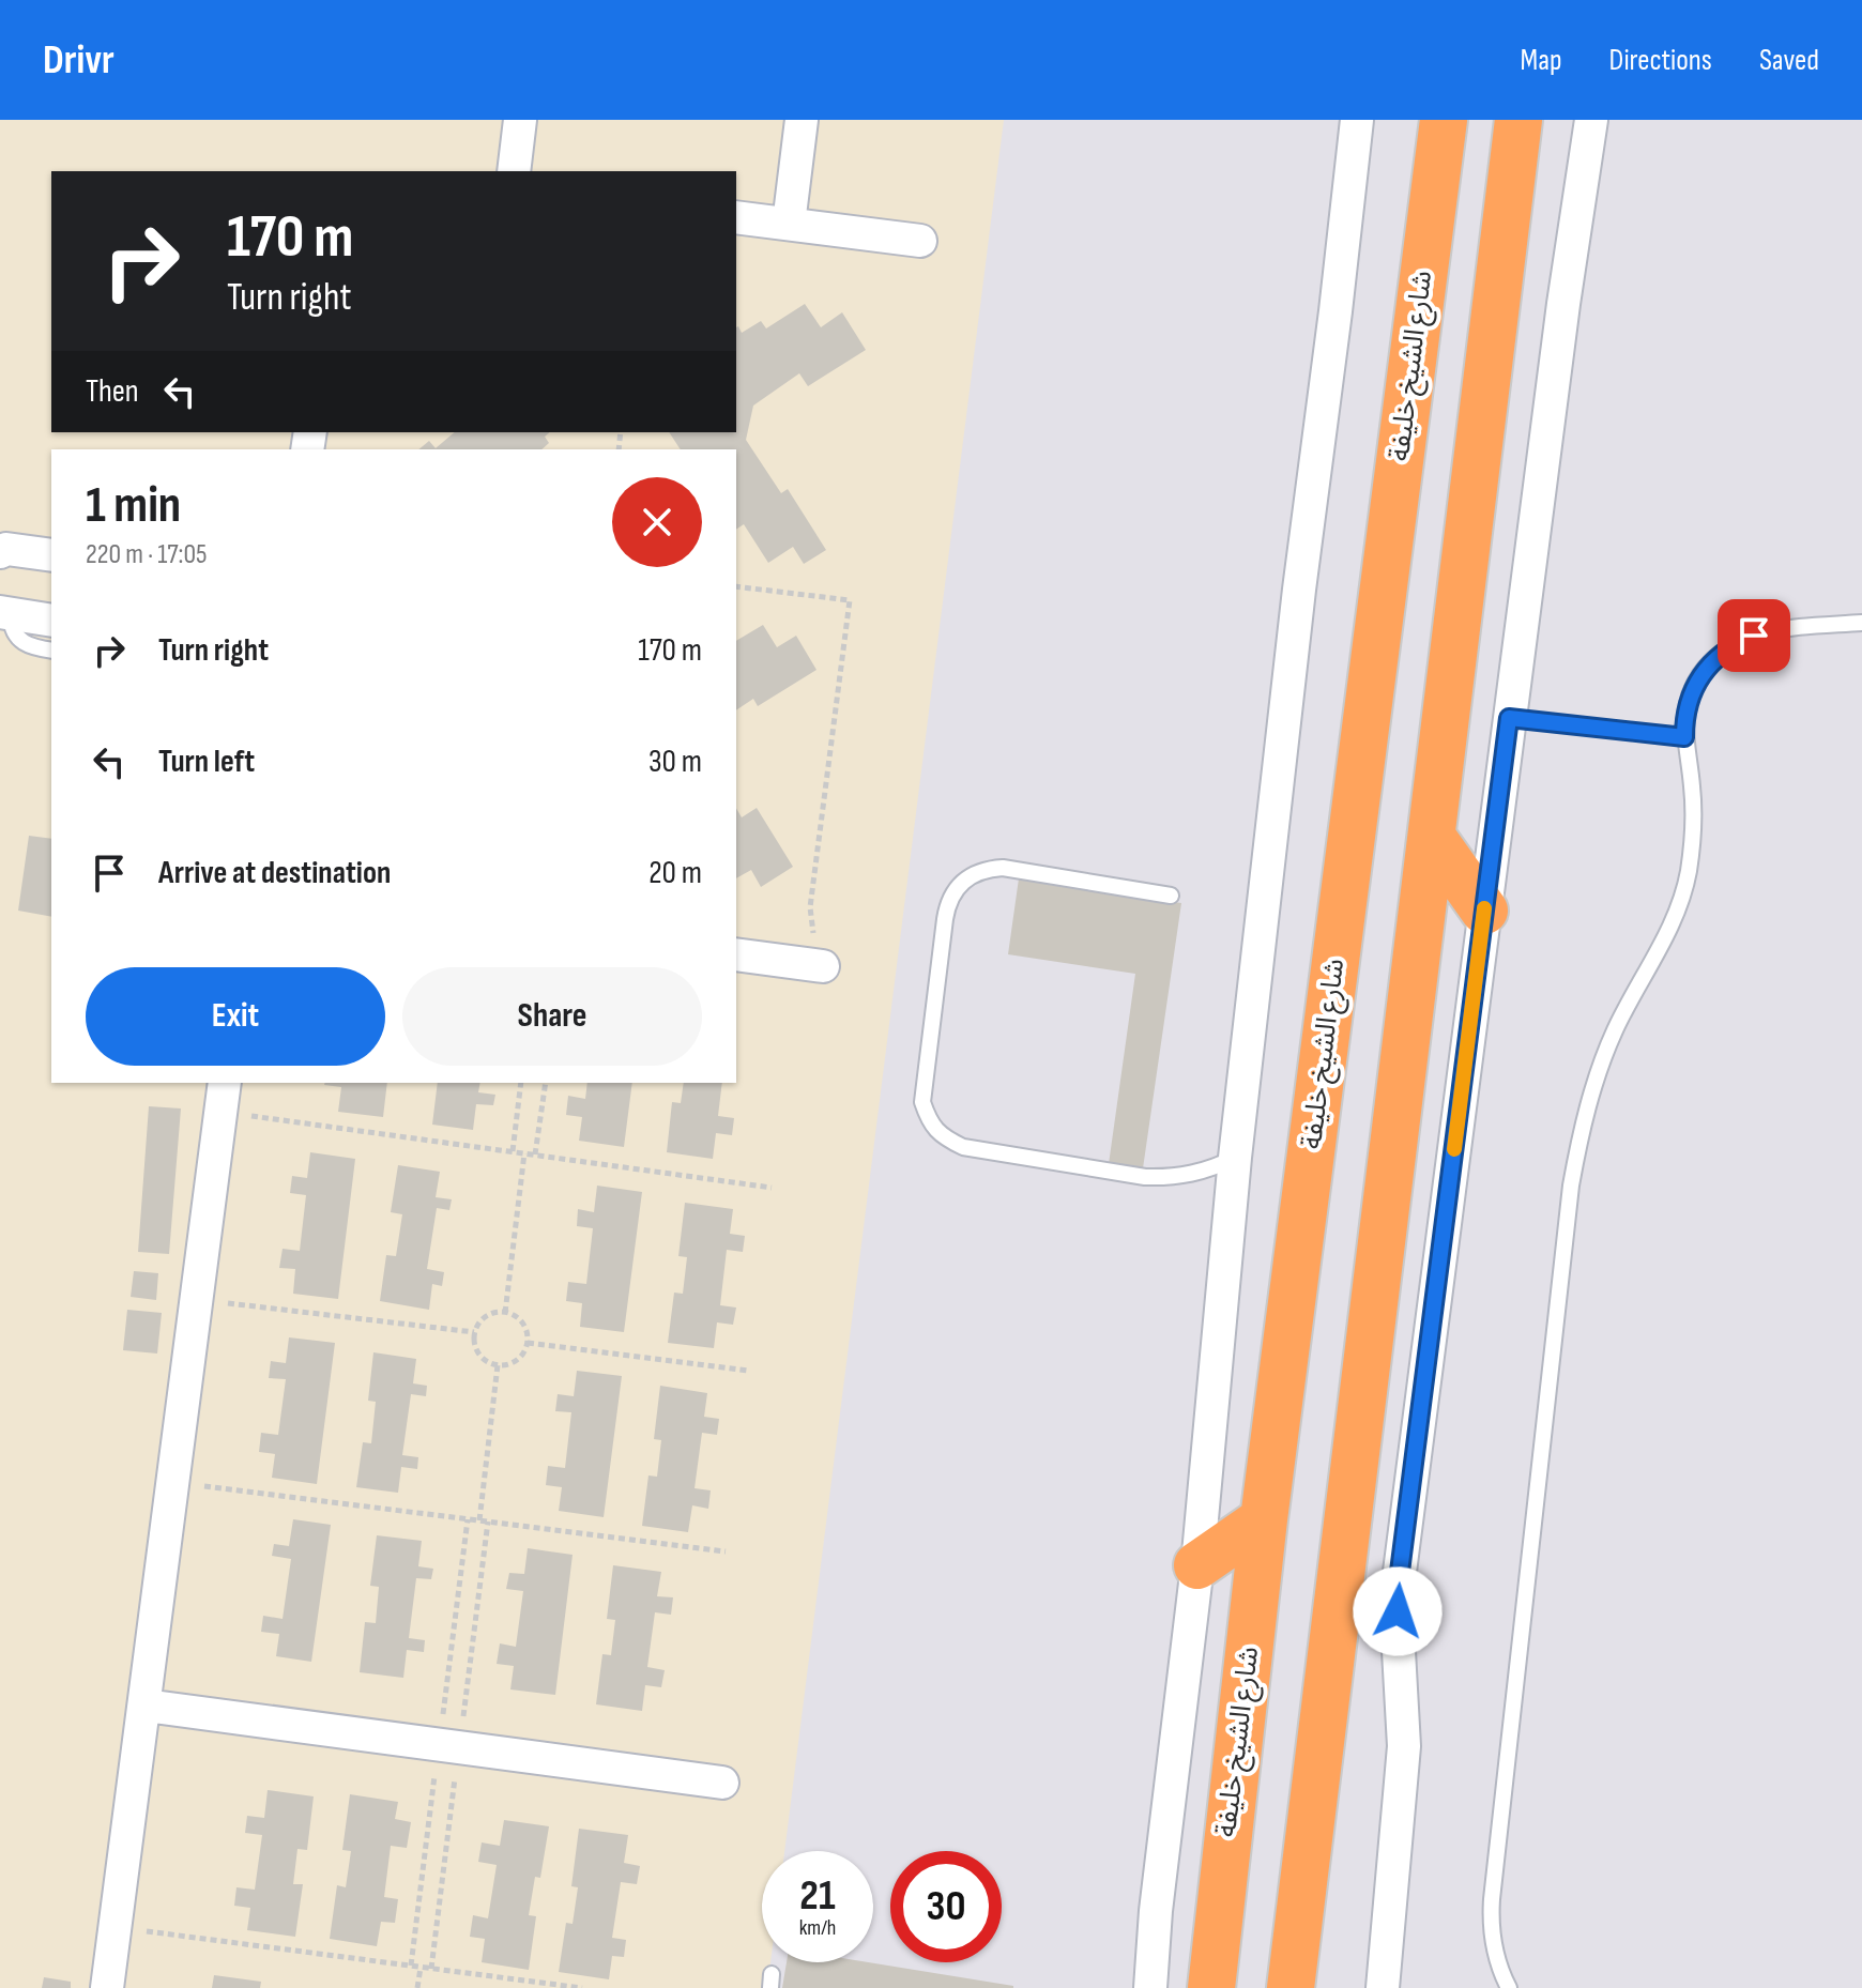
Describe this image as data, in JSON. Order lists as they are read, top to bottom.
{
  "streets": {
    "highway": ["شارع الشيخ خليفة"]
  },
  "page": {
    "header": "Drivr",
    "nav": ["Map", "Directions", "Saved"],
    "turn": ["170 m", "Turn right"],
    "then": "Then",
    "heading": ["1 min", "220 m · 17:05"],
    "list": [
      {
        "name": "Turn right",
        "value": "170 m"
      },
      {
        "name": "Turn left",
        "value": "30 m"
      },
      {
        "name": "Arrive at destination",
        "value": "20 m"
      }
    ],
    "buttons": ["Exit", "Share"],
    "speed": "21 km/h",
    "limit": "30"
  }
}
